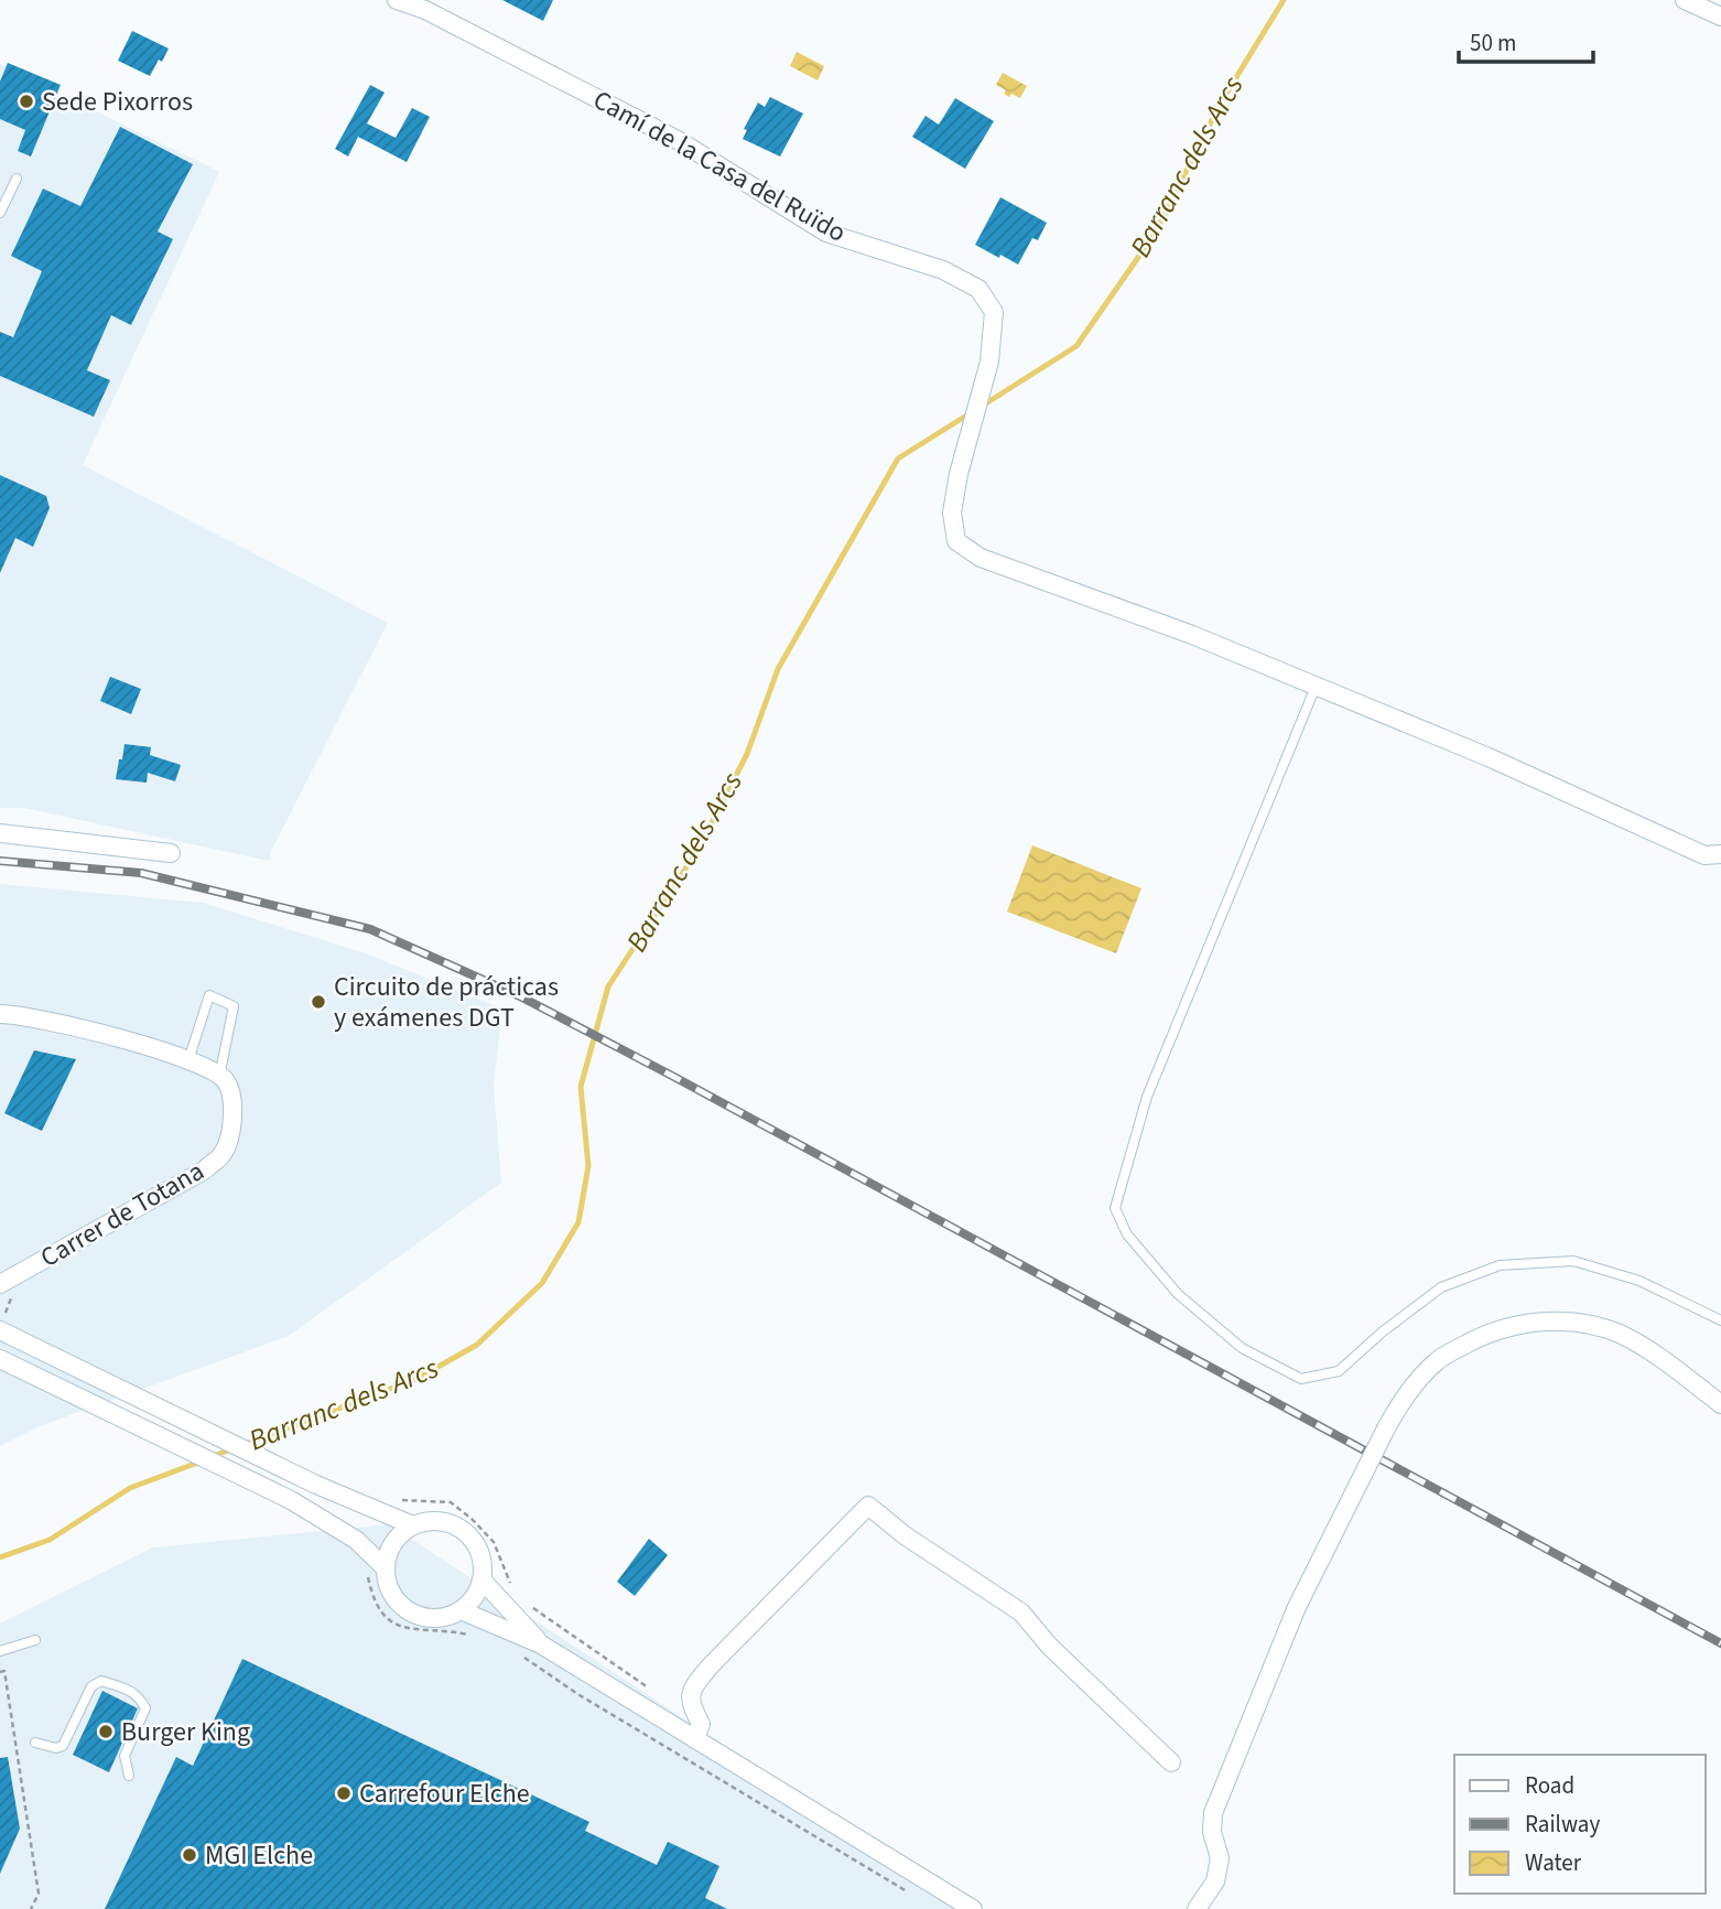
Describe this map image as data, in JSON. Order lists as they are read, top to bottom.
{
  "streets": {
    "street": ["Camí de la Casa del Ruïdo", "Carrer de Totana"]
  },
  "water": ["Barranc dels Arcs"],
  "places": [
    "Sede Pixorros",
    "Circuito de prácticas y exámenes DGT",
    "Burger King",
    "Carrefour Elche",
    "MGI Elche"
  ],
  "legend": ["Road", "Railway", "Water"],
  "scale_bar": "50 m"
}
